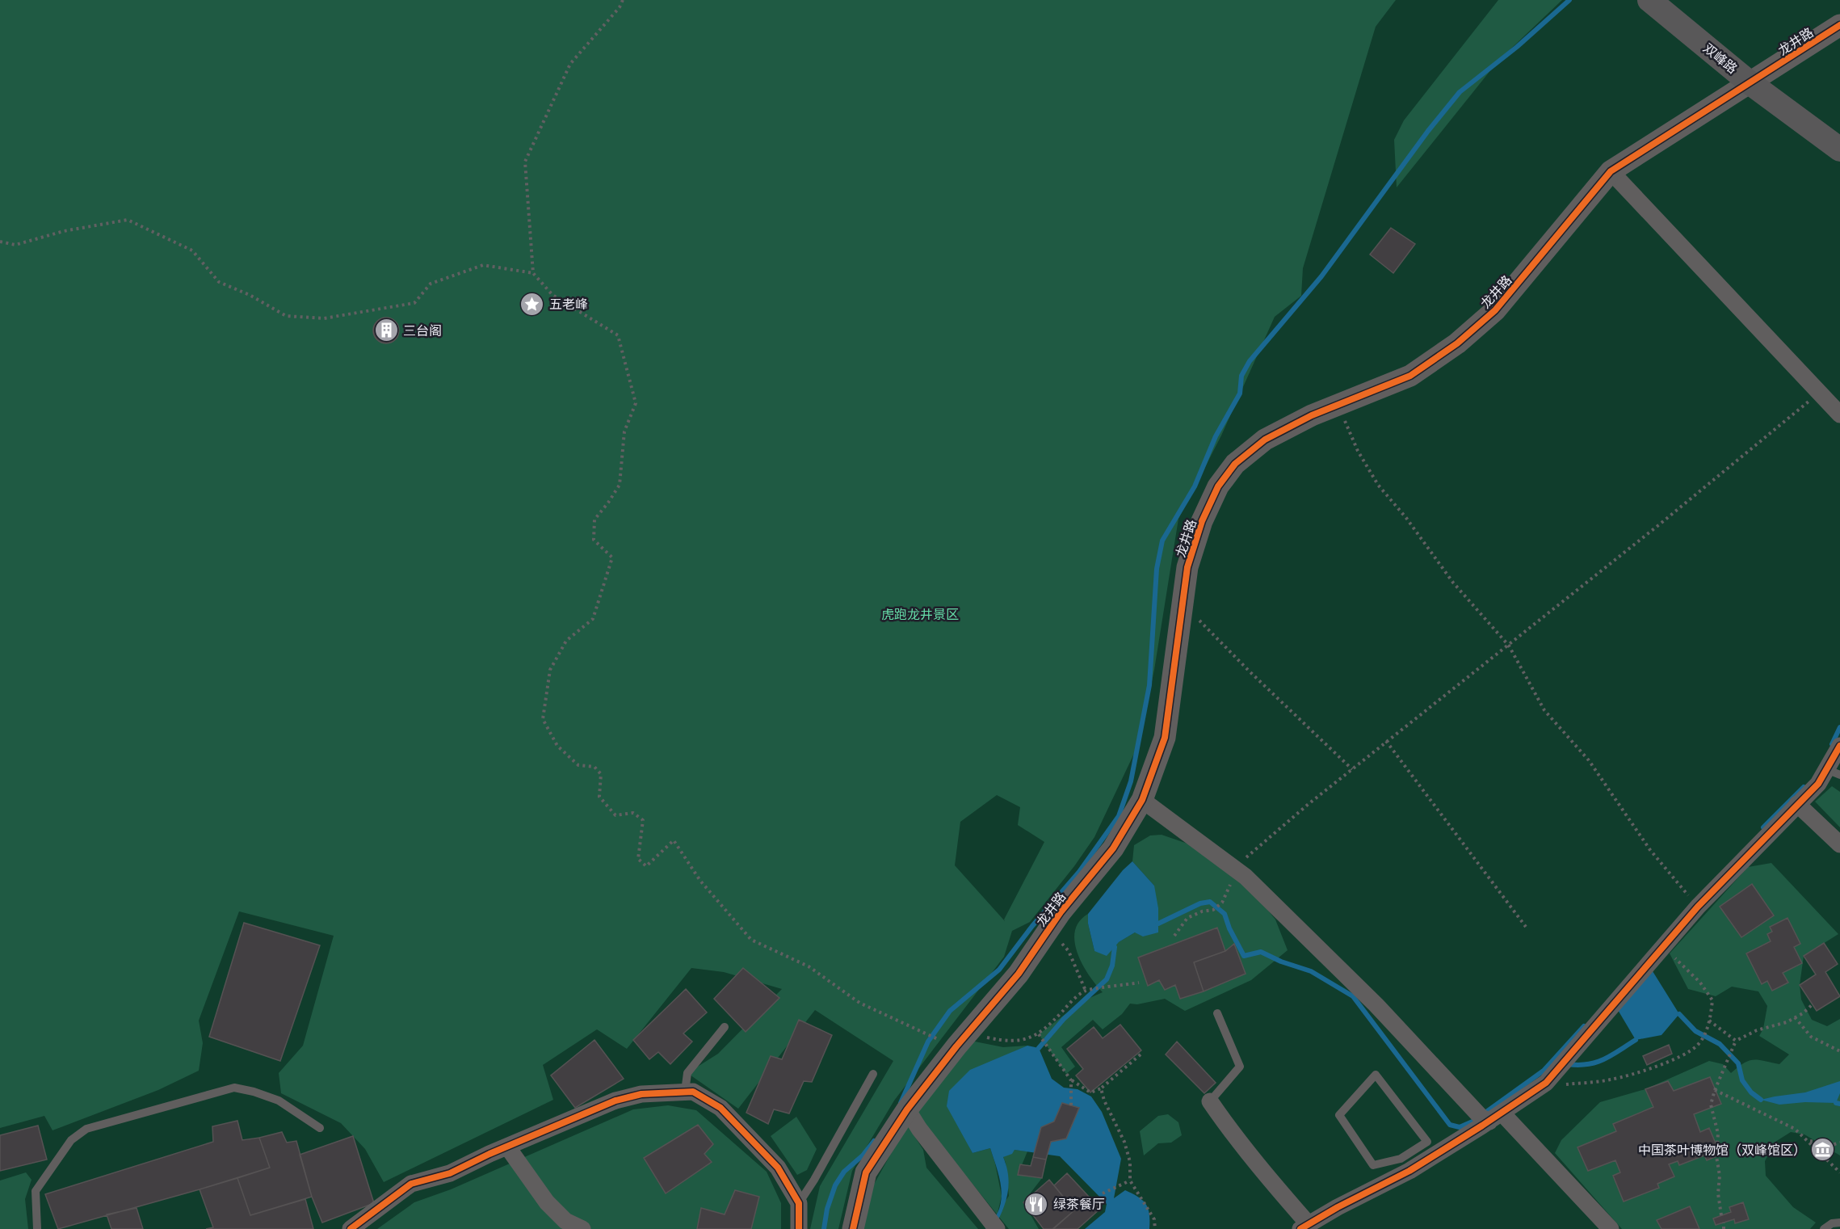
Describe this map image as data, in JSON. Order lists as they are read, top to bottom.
{
  "streets": {
    "main road": ["双峰路"],
    "street": ["龙井路"]
  },
  "crossings": [
    ["龙井路", "双峰路"]
  ],
  "parks": ["虎跑龙井景区"],
  "places": {
    "place": ["五老峰"],
    "building": ["三台阁"],
    "museum": ["中国茶叶博物馆（双峰馆区）"],
    "restaurant": ["绿茶餐厅"]
  }
}
